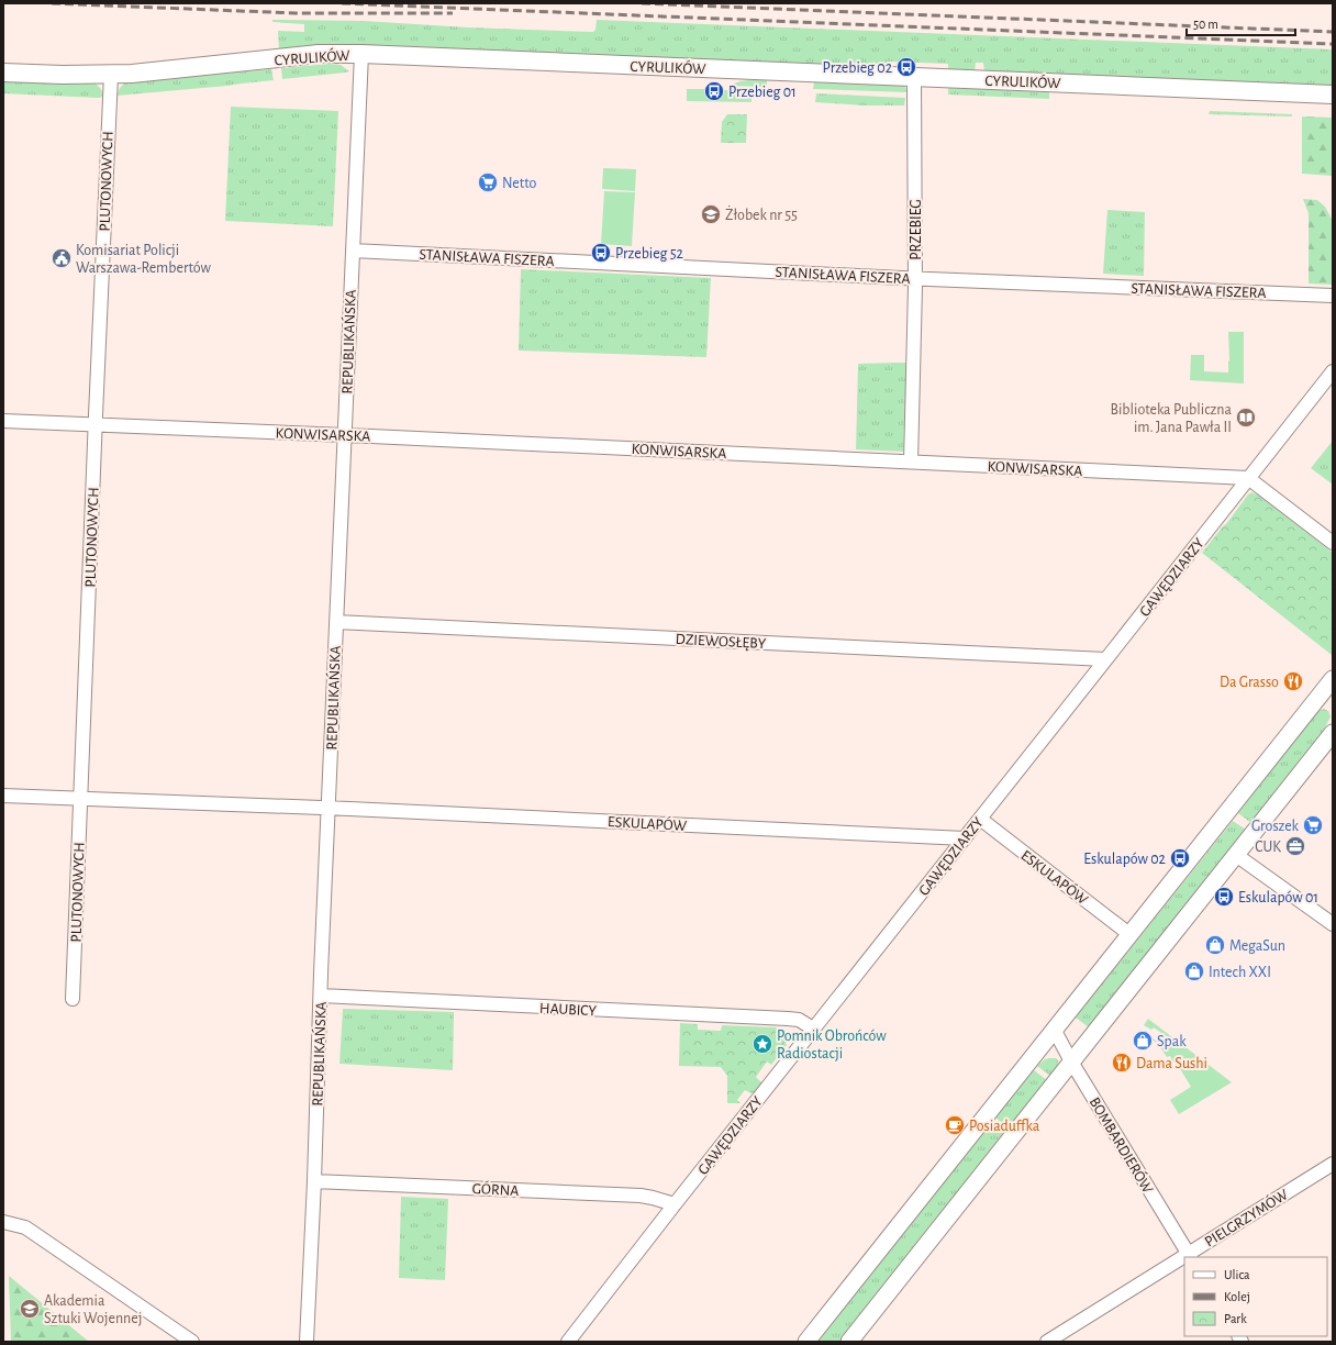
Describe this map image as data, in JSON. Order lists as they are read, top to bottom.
{
  "streets": {
    "main road": ["CYRULIKÓW"],
    "street": [
      "PLUTONOWYCH",
      "PRZEBIEG",
      "STANISŁAWA FISZERA",
      "REPUBLIKAŃSKA",
      "KONWISARSKA",
      "GAWĘDZIARZY",
      "DZIEWOSŁĘBY",
      "ESKULAPÓW",
      "HAUBICY",
      "BOMBARDIERÓW",
      "GÓRNA",
      "PIELGRZYMÓW"
    ]
  },
  "crossings": [
    ["CYRULIKÓW", "PLUTONOWYCH"],
    ["CYRULIKÓW", "PRZEBIEG"],
    ["CYRULIKÓW", "REPUBLIKAŃSKA"],
    ["PLUTONOWYCH", "KONWISARSKA"],
    ["PLUTONOWYCH", "ESKULAPÓW"],
    ["PRZEBIEG", "STANISŁAWA FISZERA"],
    ["PRZEBIEG", "KONWISARSKA"],
    ["STANISŁAWA FISZERA", "REPUBLIKAŃSKA"],
    ["REPUBLIKAŃSKA", "KONWISARSKA"],
    ["REPUBLIKAŃSKA", "DZIEWOSŁĘBY"],
    ["REPUBLIKAŃSKA", "ESKULAPÓW"],
    ["REPUBLIKAŃSKA", "HAUBICY"],
    ["REPUBLIKAŃSKA", "GÓRNA"],
    ["KONWISARSKA", "GAWĘDZIARZY"],
    ["GAWĘDZIARZY", "DZIEWOSŁĘBY"],
    ["GAWĘDZIARZY", "ESKULAPÓW"],
    ["GAWĘDZIARZY", "HAUBICY"],
    ["GAWĘDZIARZY", "GÓRNA"],
    ["BOMBARDIERÓW", "PIELGRZYMÓW"]
  ],
  "places": {
    "bus stop": [
      "Przebieg 02",
      "Przebieg 01",
      "Przebieg 52",
      "Eskulapów 02",
      "Eskulapów 01"
    ],
    "supermarket": ["Netto", "Groszek"],
    "school or university": ["Żłobek nr 55", "Akademia Sztuki Wojennej"],
    "public building": ["Komisariat Policji Warszawa-Rembertów"],
    "library": ["Biblioteka Publiczna im. Jana Pawła II"],
    "restaurant": ["Da Grasso", "Dama Sushi"],
    "office": ["CUK"],
    "shop": ["MegaSun", "Intech XXI", "Spak"],
    "place": ["Pomnik Obrońców Radiostacji"],
    "cafe": ["Posiaduffka"]
  },
  "legend": ["Ulica", "Kolej", "Park"],
  "scale_bar": "50 m"
}
